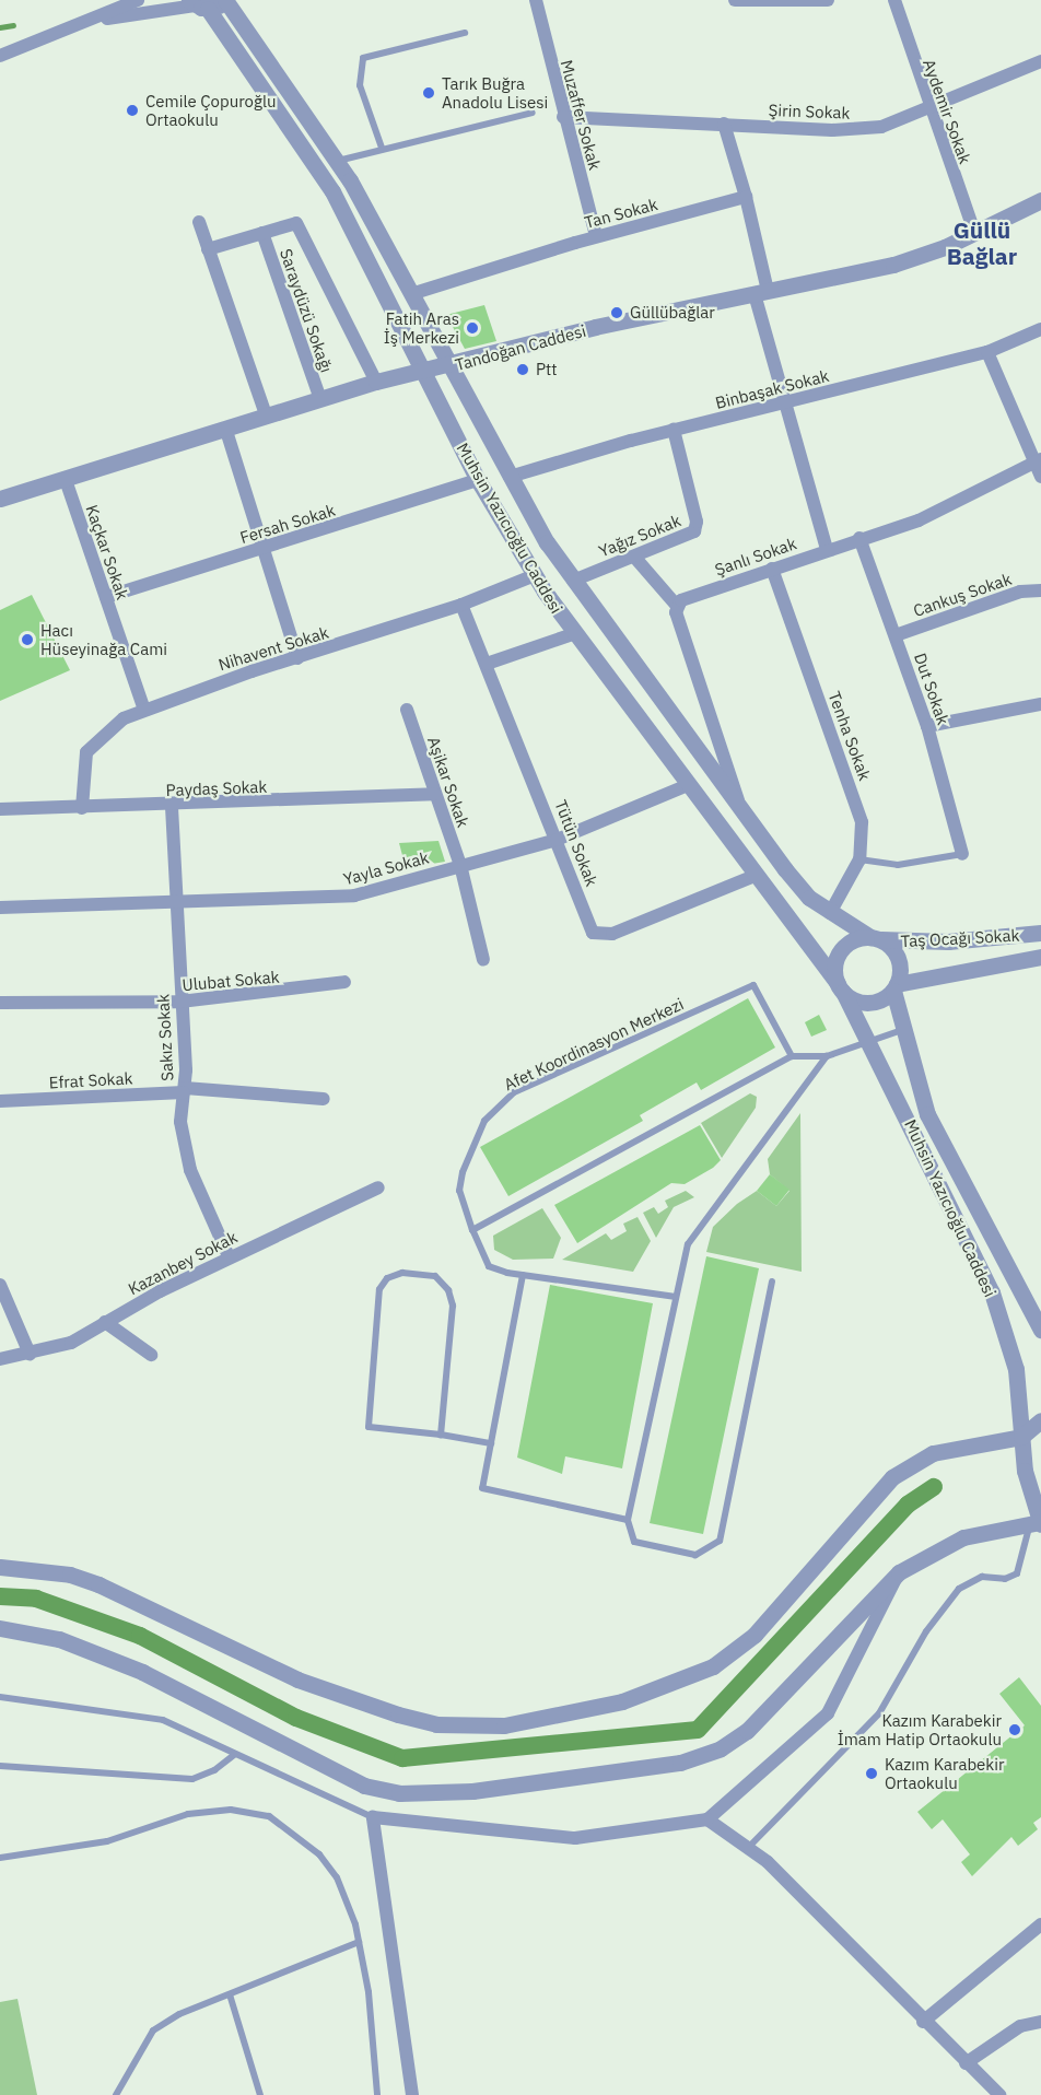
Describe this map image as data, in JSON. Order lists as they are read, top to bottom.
{
  "streets": {
    "street": [
      "Şirin Sokak",
      "Aydemir Sokak",
      "Muzaffer Sokak",
      "Tan Sokak",
      "Saraydüzü Sokağı",
      "Tandoğan Caddesi",
      "Binbaşak Sokak",
      "Fersah Sokak",
      "Muhsin Yazıcıoğlu Caddesi",
      "Yağız Sokak",
      "Kaçkar Sokak",
      "Şanlı Sokak",
      "Cankuş Sokak",
      "Nihavent Sokak",
      "Dut Sokak",
      "Tenha Sokak",
      "Aşikar Sokak",
      "Paydaş Sokak",
      "Tütün Sokak",
      "Yayla Sokak",
      "Taş Ocağı Sokak",
      "Ulubat Sokak",
      "Sakız Sokak",
      "Efrat Sokak",
      "Kazanbey Sokak"
    ],
    "lane": ["Afet Koordinasyon Merkezi"]
  },
  "crossings": [
    ["Şirin Sokak", "Aydemir Sokak"],
    ["Şirin Sokak", "Muzaffer Sokak"],
    ["Aydemir Sokak", "Tandoğan Caddesi"],
    ["Muzaffer Sokak", "Tan Sokak"],
    ["Tan Sokak", "Muhsin Yazıcıoğlu Caddesi"],
    ["Saraydüzü Sokağı", "Tandoğan Caddesi"],
    ["Tandoğan Caddesi", "Muhsin Yazıcıoğlu Caddesi"],
    ["Tandoğan Caddesi", "Kaçkar Sokak"],
    ["Binbaşak Sokak", "Muhsin Yazıcıoğlu Caddesi"],
    ["Binbaşak Sokak", "Yağız Sokak"],
    ["Fersah Sokak", "Muhsin Yazıcıoğlu Caddesi"],
    ["Fersah Sokak", "Kaçkar Sokak"],
    ["Muhsin Yazıcıoğlu Caddesi", "Yağız Sokak"],
    ["Muhsin Yazıcıoğlu Caddesi", "Nihavent Sokak"],
    ["Muhsin Yazıcıoğlu Caddesi", "Tenha Sokak"],
    ["Muhsin Yazıcıoğlu Caddesi", "Tütün Sokak"],
    ["Muhsin Yazıcıoğlu Caddesi", "Yayla Sokak"],
    ["Muhsin Yazıcıoğlu Caddesi", "Taş Ocağı Sokak"],
    ["Kaçkar Sokak", "Nihavent Sokak"],
    ["Şanlı Sokak", "Dut Sokak"],
    ["Şanlı Sokak", "Tenha Sokak"],
    ["Cankuş Sokak", "Dut Sokak"],
    ["Nihavent Sokak", "Paydaş Sokak"],
    ["Nihavent Sokak", "Tütün Sokak"],
    ["Aşikar Sokak", "Paydaş Sokak"],
    ["Aşikar Sokak", "Yayla Sokak"],
    ["Paydaş Sokak", "Sakız Sokak"],
    ["Tütün Sokak", "Yayla Sokak"],
    ["Yayla Sokak", "Sakız Sokak"],
    ["Ulubat Sokak", "Sakız Sokak"],
    ["Sakız Sokak", "Efrat Sokak"],
    ["Sakız Sokak", "Kazanbey Sokak"]
  ],
  "districts": ["Güllü Bağlar"],
  "places": [
    "Tarık Buğra Anadolu Lisesi",
    "Cemile Çopuroğlu Ortaokulu",
    "Güllübağlar",
    "Fatih Aras İş Merkezi",
    "Ptt",
    "Hacı Hüseyinağa Cami",
    "Kazım Karabekir İmam Hatip Ortaokulu",
    "Kazım Karabekir Ortaokulu"
  ]
}
